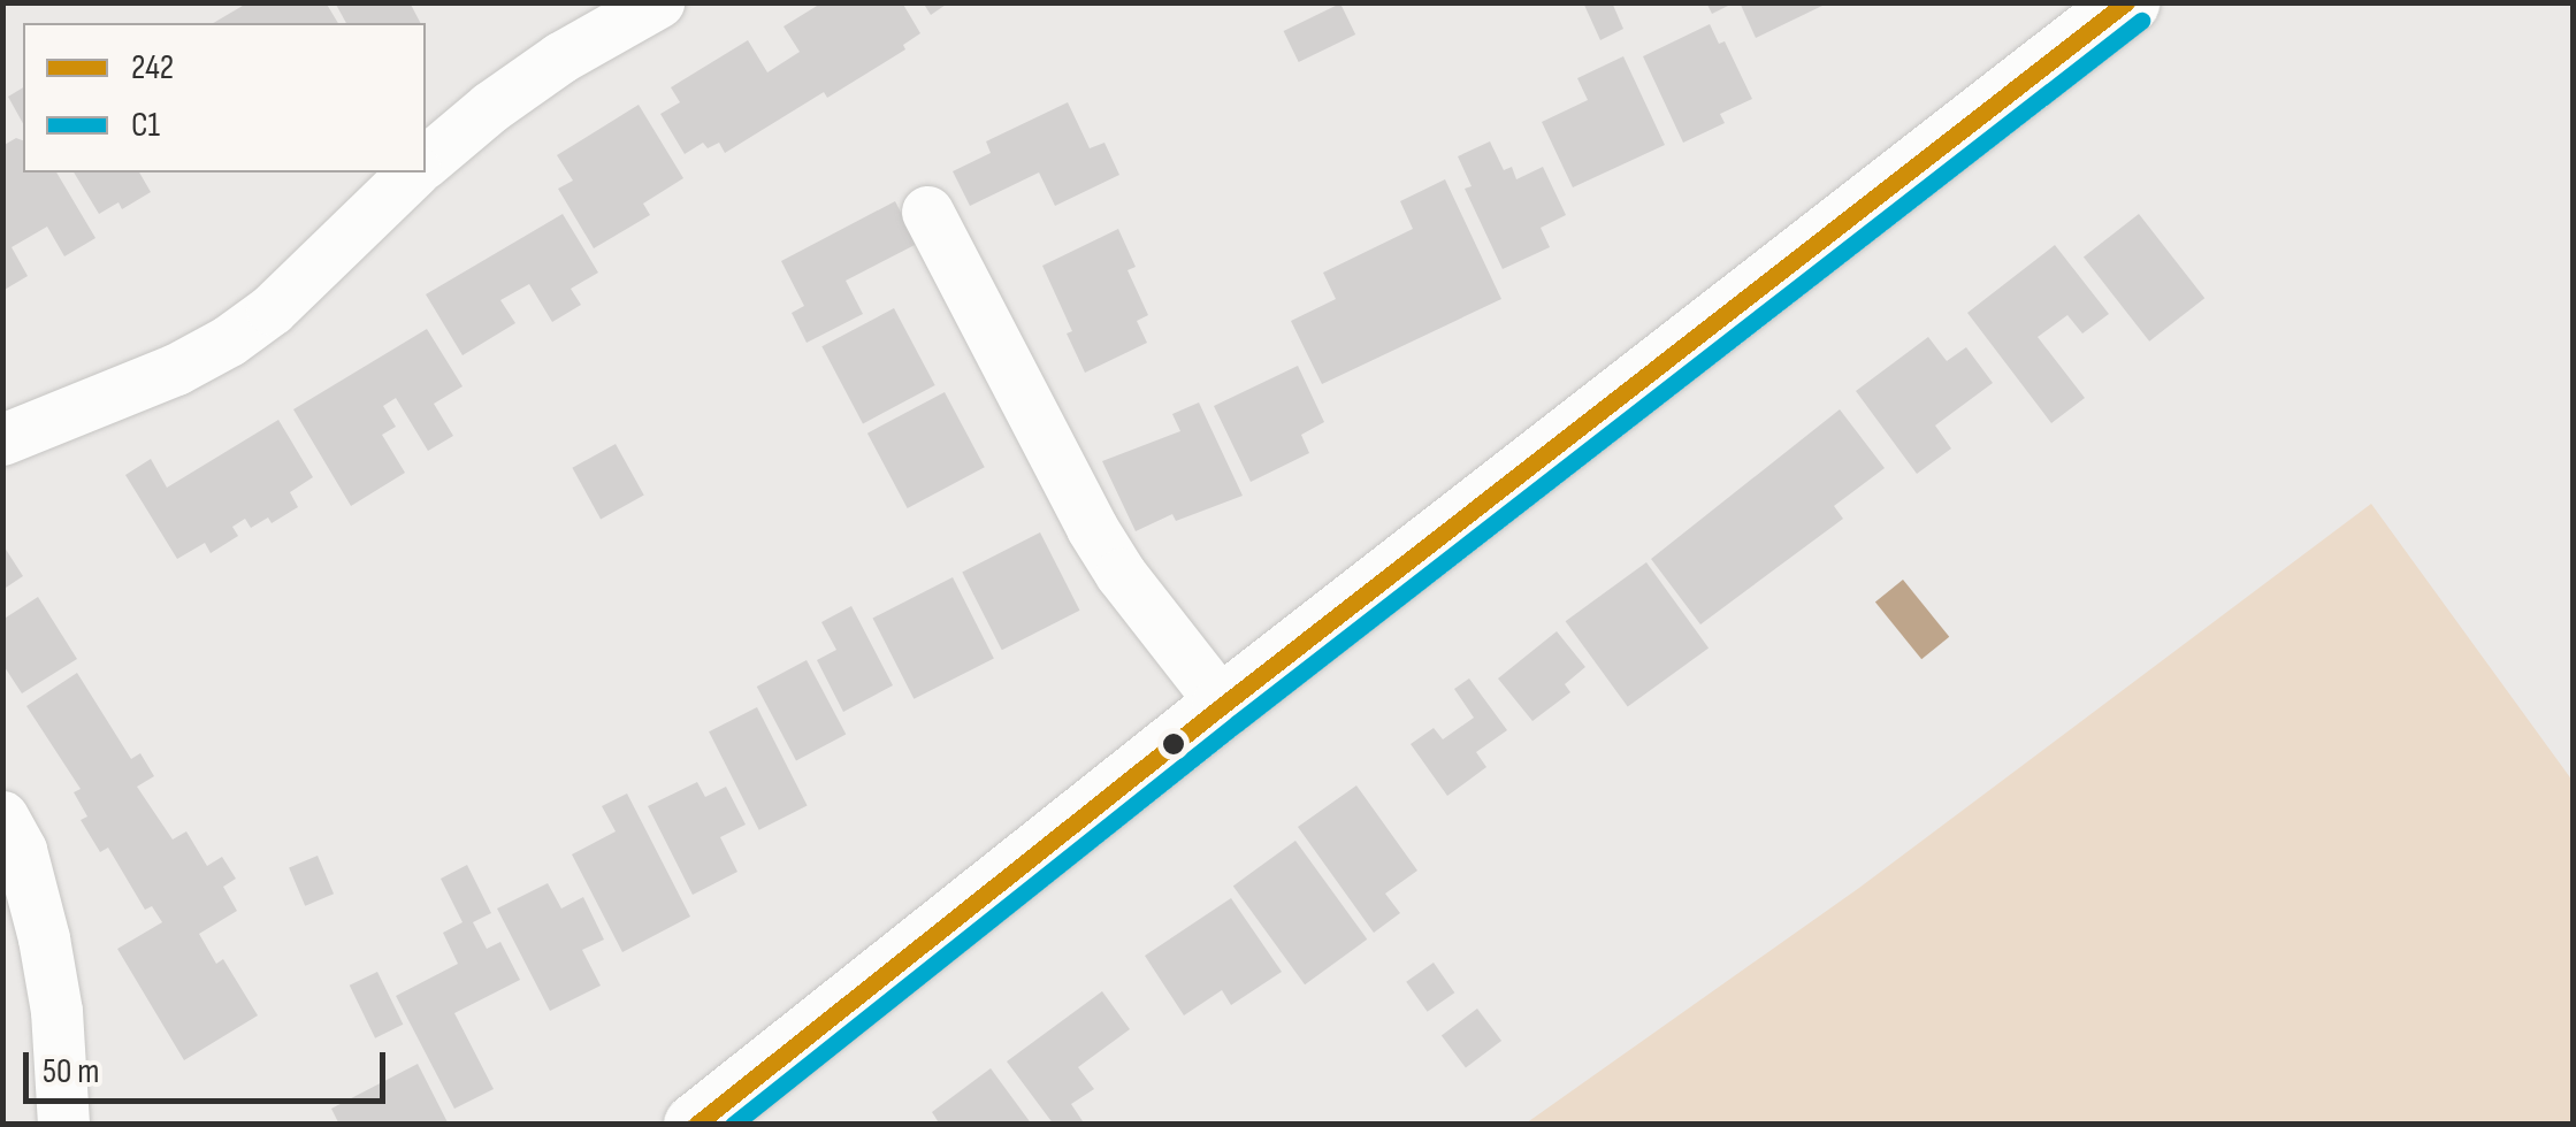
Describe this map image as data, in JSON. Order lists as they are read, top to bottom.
{
  "lines": ["transit line 242", "transit line C1"],
  "legend": ["242", "C1"],
  "scale_bar": "50 m"
}
